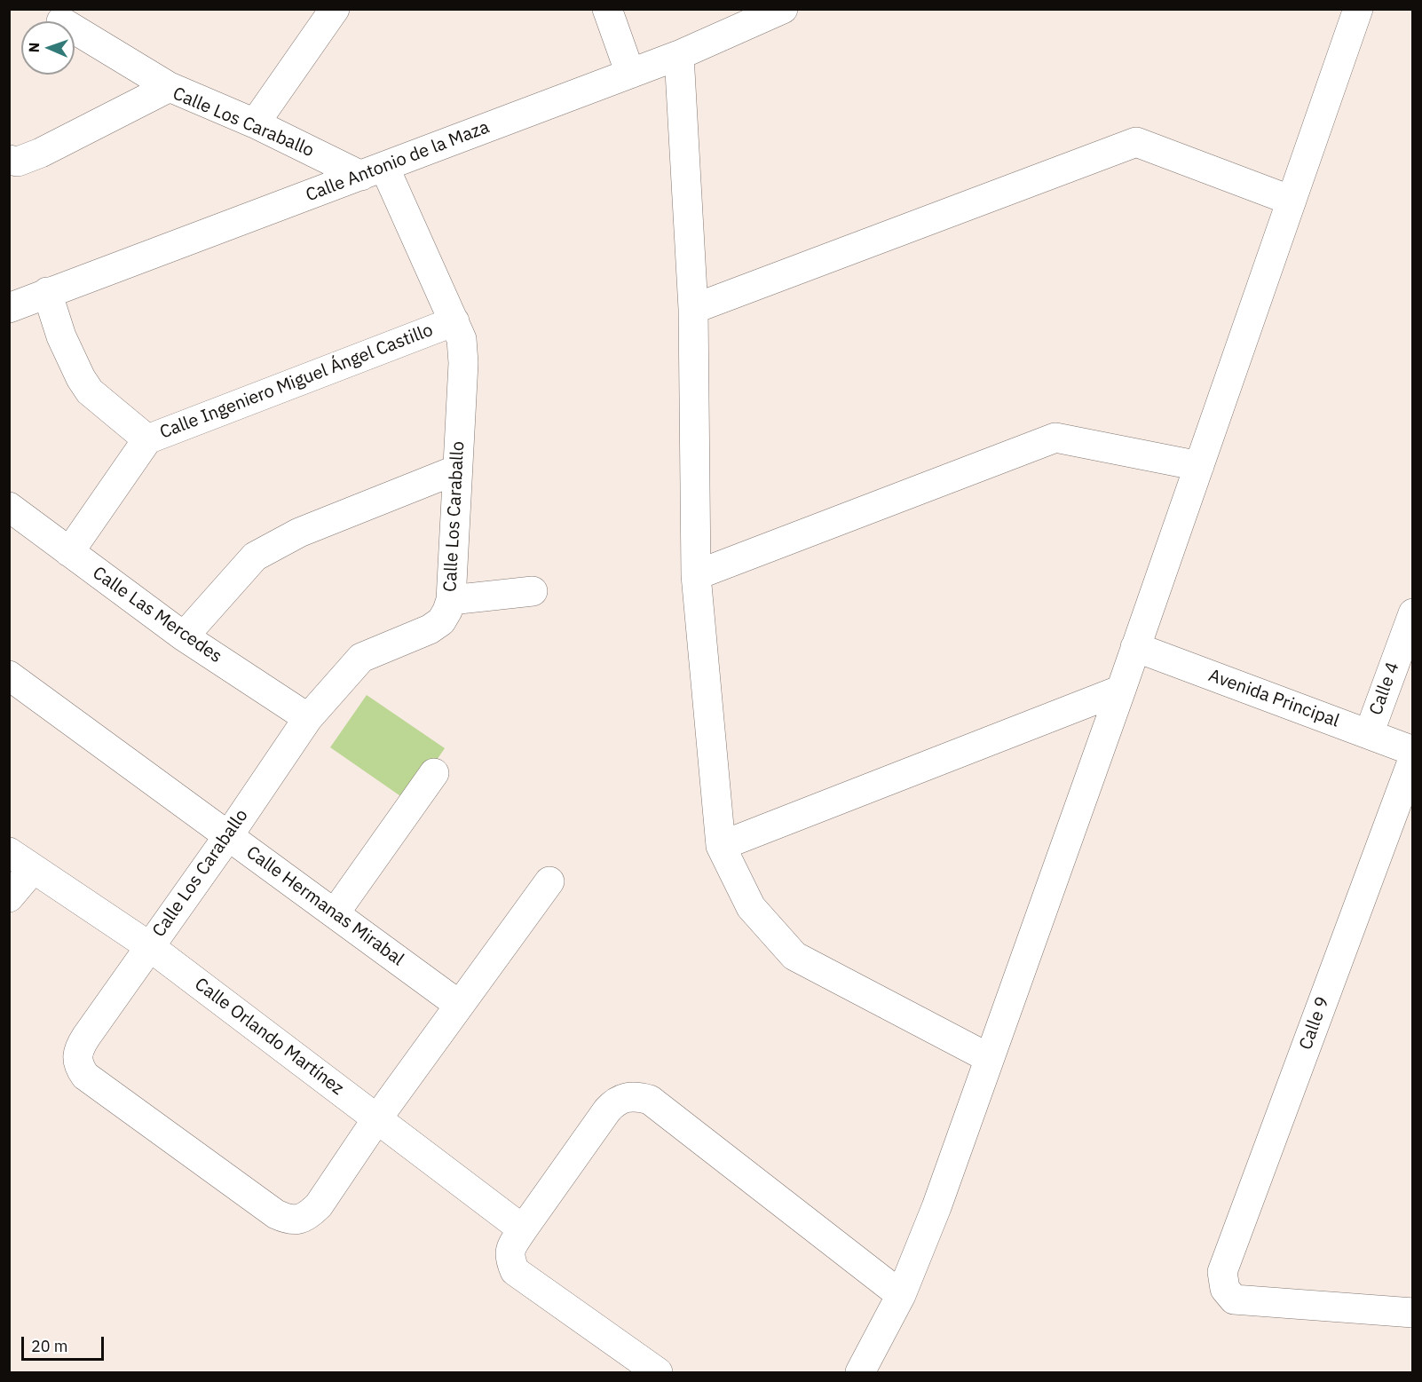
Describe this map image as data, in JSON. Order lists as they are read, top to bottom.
{
  "streets": {
    "street": [
      "Calle Los Caraballo",
      "Calle Antonio de la Maza",
      "Calle Ingeniero Miguel Ángel Castillo",
      "Calle Las Mercedes",
      "Calle 4",
      "Avenida Principal",
      "Calle Hermanas Mirabal",
      "Calle 9",
      "Calle Orlando Martínez"
    ]
  },
  "crossings": [
    ["Calle Los Caraballo", "Calle Antonio de la Maza"],
    ["Calle Los Caraballo", "Calle Ingeniero Miguel Ángel Castillo"],
    ["Calle Los Caraballo", "Calle Las Mercedes"],
    ["Calle Los Caraballo", "Calle Hermanas Mirabal"],
    ["Calle Los Caraballo", "Calle Orlando Martínez"],
    ["Calle Ingeniero Miguel Ángel Castillo", "Calle Las Mercedes"],
    ["Calle 4", "Avenida Principal"]
  ],
  "scale_bar": "20 m",
  "north": "left"
}
